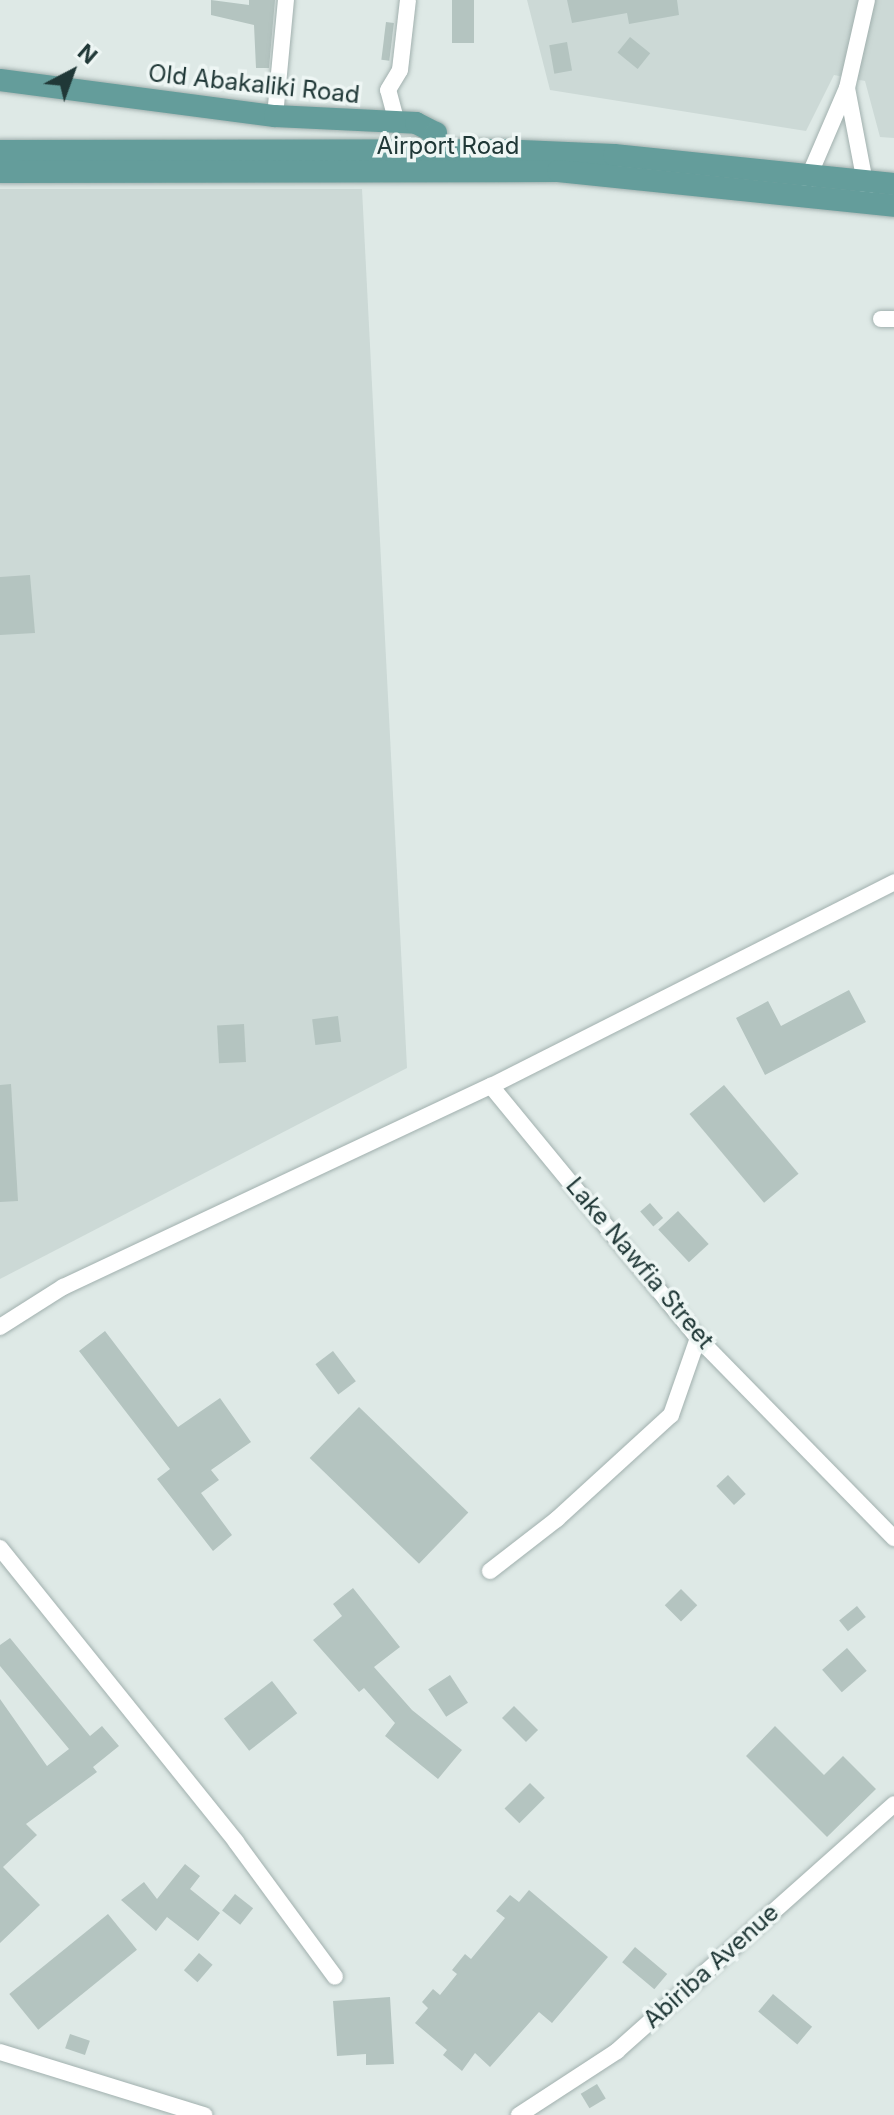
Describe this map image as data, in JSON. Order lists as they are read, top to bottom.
{
  "streets": {
    "main road": ["Old Abakaliki Road", "Airport Road"],
    "street": ["Lake Nawfia Street", "Abiriba Avenue"]
  },
  "crossings": [
    ["Old Abakaliki Road", "Airport Road"]
  ],
  "north": "top right"
}
